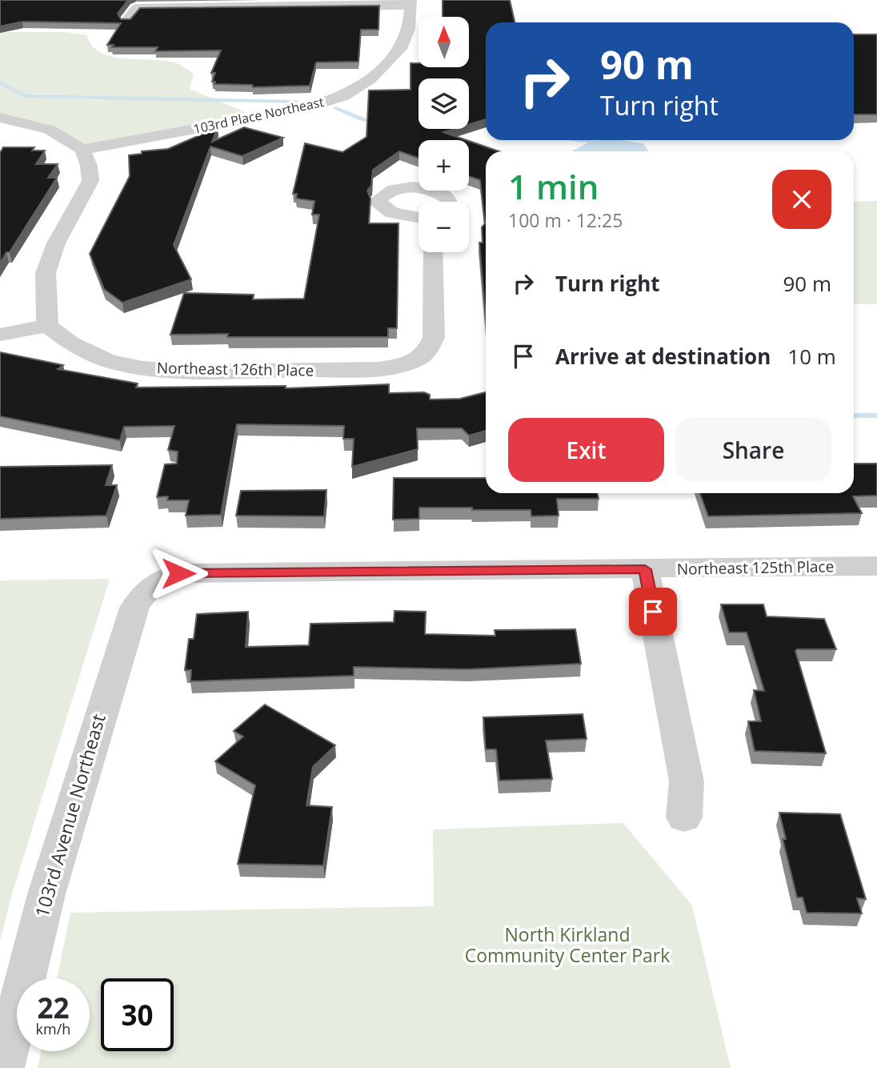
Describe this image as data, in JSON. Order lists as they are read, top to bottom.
{
  "streets": {
    "street": [
      "103rd Place Northeast",
      "Northeast 126th Place",
      "Northeast 125th Place",
      "103rd Avenue Northeast"
    ]
  },
  "crossings": [
    ["Northeast 125th Place", "103rd Avenue Northeast"]
  ],
  "parks": ["North Kirkland Community Center Park"],
  "north": "top",
  "page": {
    "map_buttons": ["+", "−"],
    "turn": ["90 m", "Turn right"],
    "heading": ["1 min", "100 m · 12:25"],
    "list": [
      {
        "name": "Turn right",
        "value": "90 m"
      },
      {
        "name": "Arrive at destination",
        "value": "10 m"
      }
    ],
    "buttons": ["Exit", "Share"],
    "speed": "22 km/h",
    "limit": "30"
  }
}
